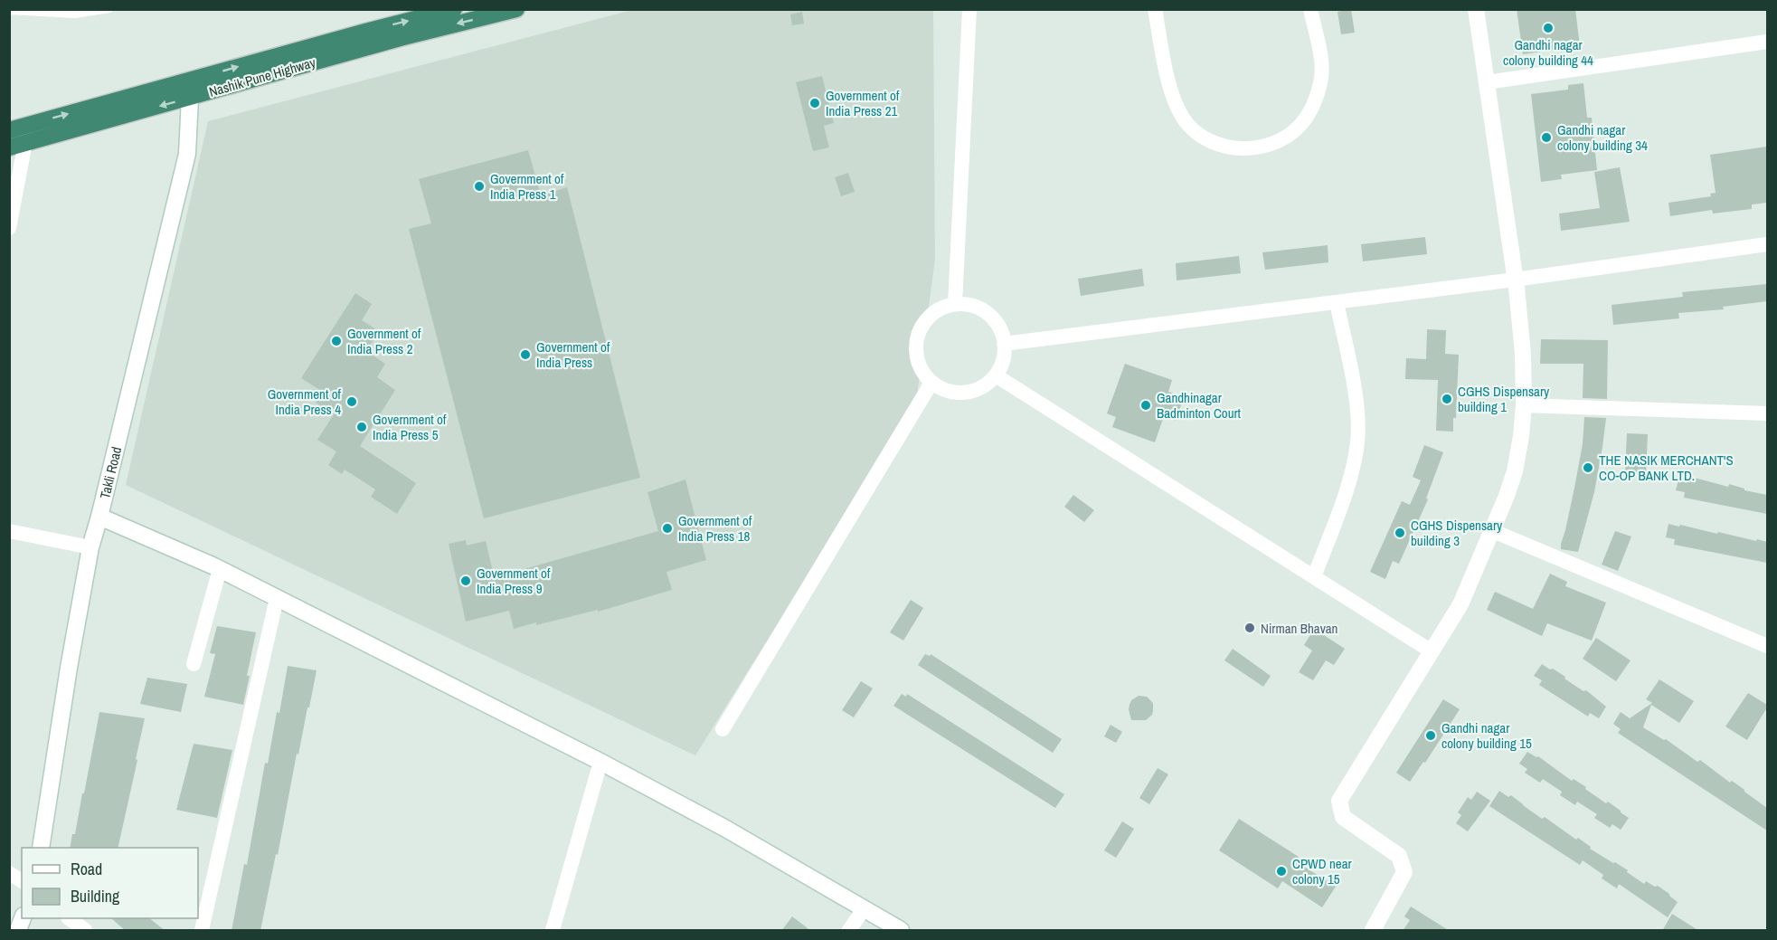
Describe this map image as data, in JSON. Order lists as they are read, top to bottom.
{
  "streets": {
    "highway": ["Nashik Pune Highway"],
    "main road": ["Takli Road"]
  },
  "crossings": [
    ["Nashik Pune Highway", "Takli Road"]
  ],
  "places": [
    "Gandhi nagar colony building 44",
    "Government of India Press 21",
    "Gandhi nagar colony building 34",
    "Government of India Press 1",
    "Government of India Press 2",
    "Government of India Press",
    "CGHS Dispensary building 1",
    "Government of India Press 4",
    "Gandhinagar Badminton Court",
    "Government of India Press 5",
    "THE NASIK MERCHANT'S CO-OP BANK LTD.",
    "Government of India Press 18",
    "CGHS Dispensary building 3",
    "Government of India Press 9",
    "Nirman Bhavan",
    "Gandhi nagar colony building 15",
    "CPWD near colony 15"
  ],
  "legend": ["Road", "Building"]
}
